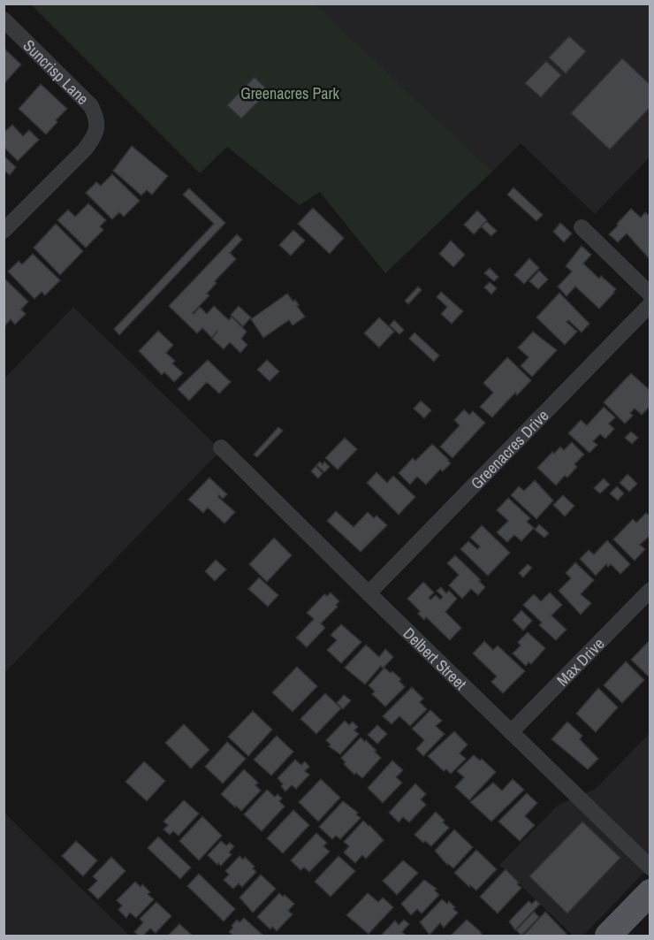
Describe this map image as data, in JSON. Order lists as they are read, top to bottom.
{
  "streets": {
    "street": [
      "Suncrisp Lane",
      "Greenacres Drive",
      "Delbert Street",
      "Max Drive"
    ]
  },
  "crossings": [
    ["Greenacres Drive", "Delbert Street"],
    ["Delbert Street", "Max Drive"]
  ],
  "parks": ["Greenacres Park"]
}
